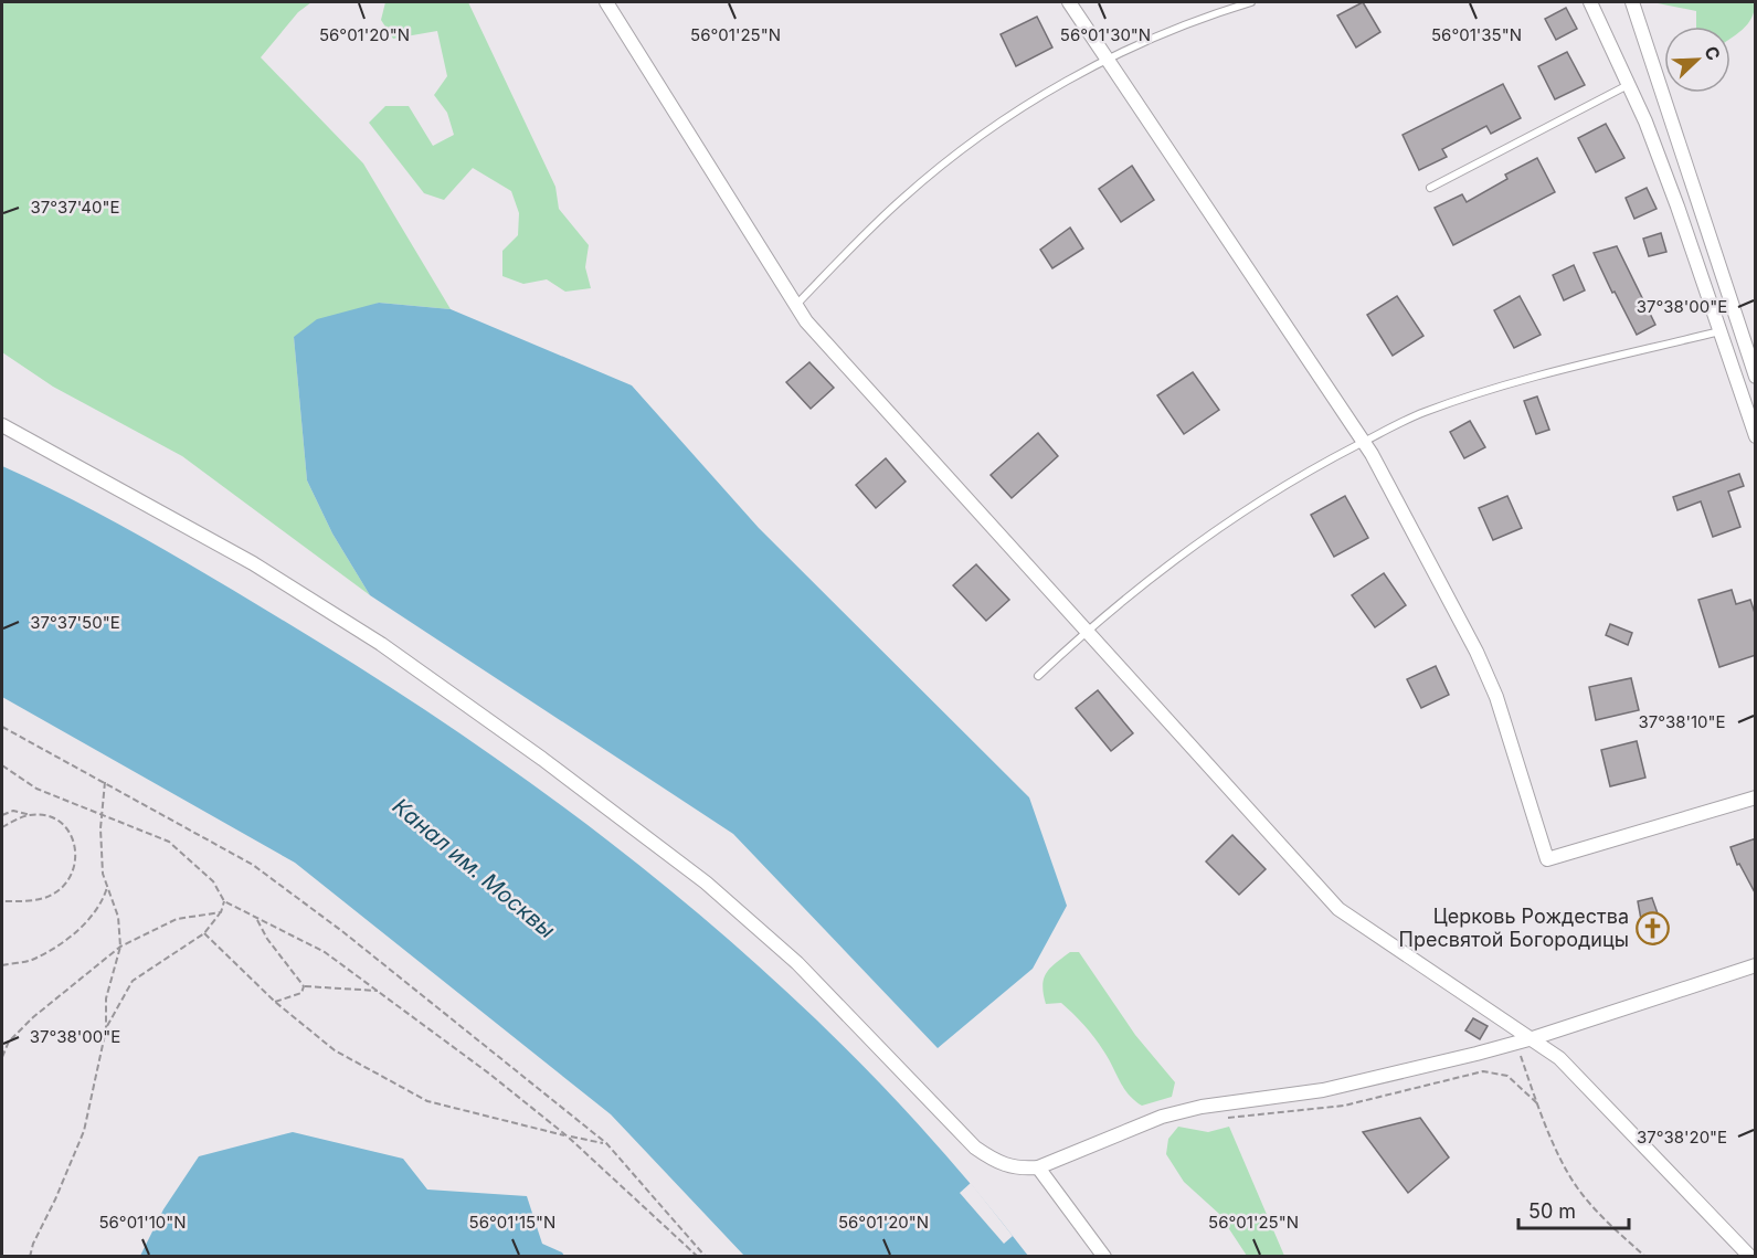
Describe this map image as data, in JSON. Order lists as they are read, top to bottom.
{
  "water": ["Канал им. Москвы"],
  "places": {
    "church": ["Церковь Рождества Пресвятой Богородицы"]
  },
  "scale_bar": "50 m",
  "north": "top right",
  "coordinates": [
    "56°01'20\"N",
    "56°01'25\"N",
    "56°01'30\"N",
    "56°01'35\"N",
    "37°37'40\"E",
    "37°38'00\"E",
    "37°37'50\"E",
    "37°38'10\"E",
    "37°38'20\"E",
    "56°01'10\"N",
    "56°01'15\"N"
  ]
}
